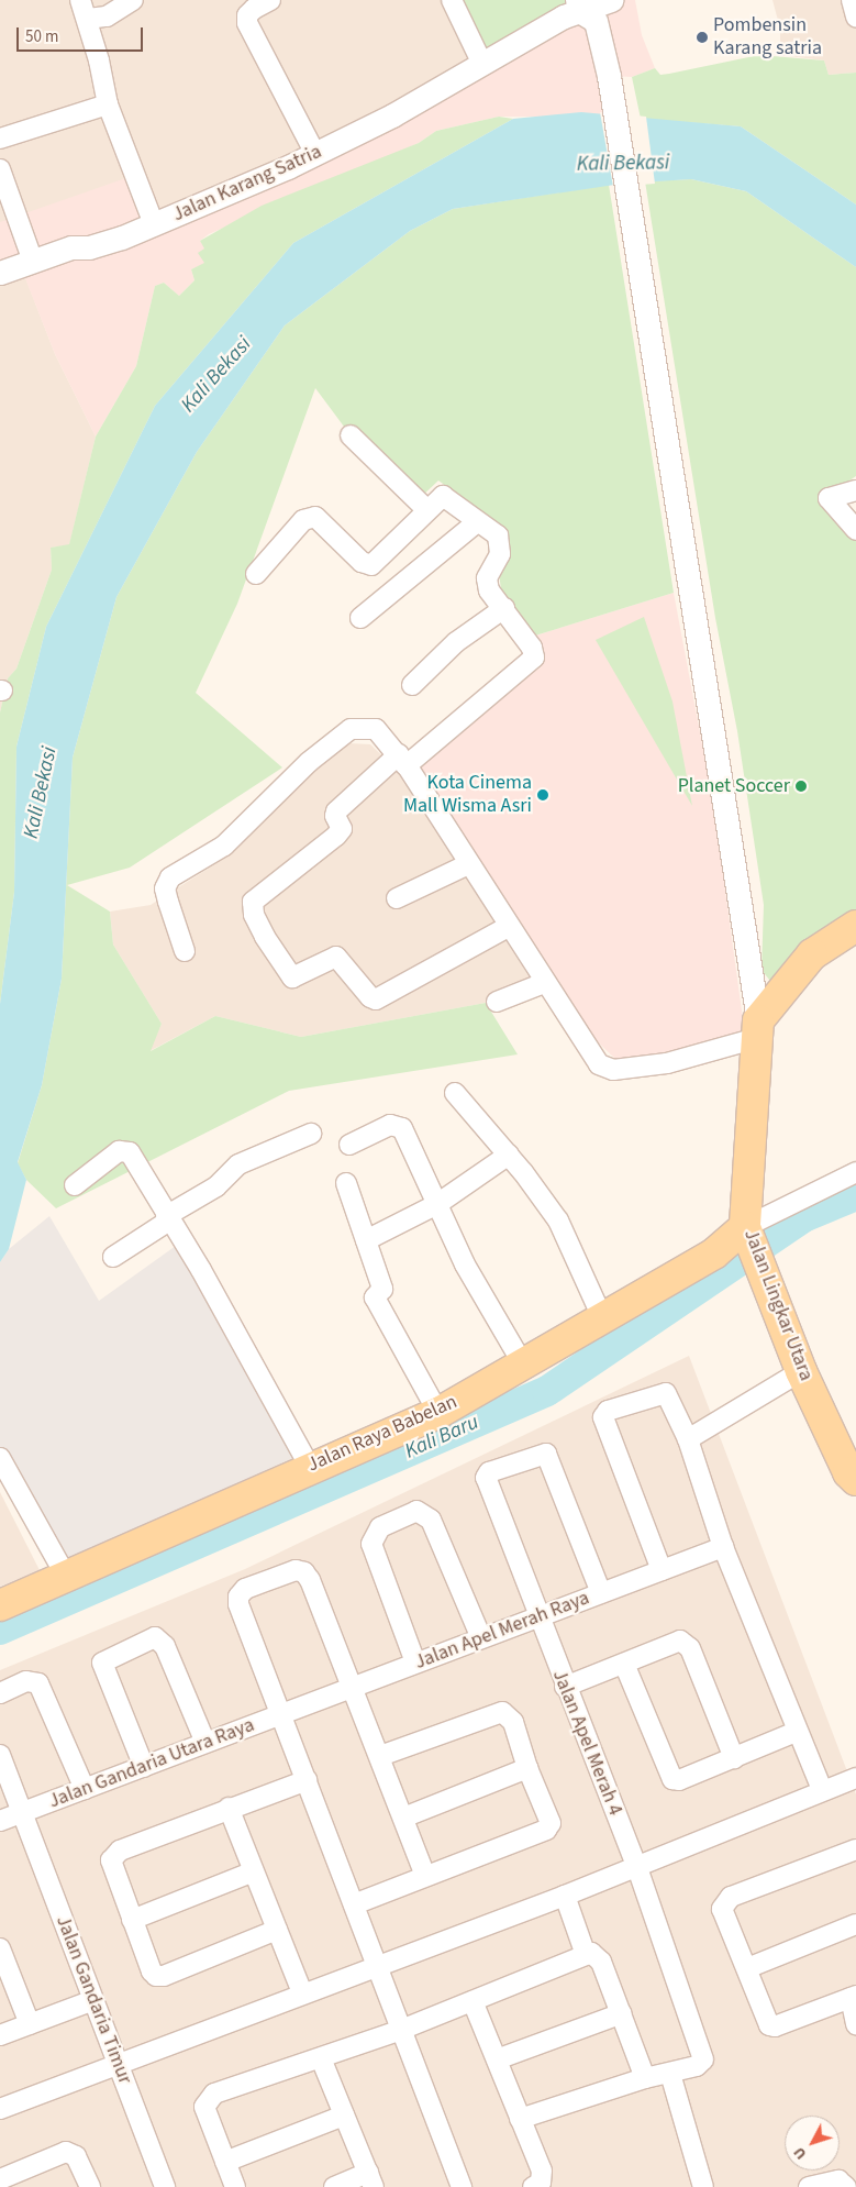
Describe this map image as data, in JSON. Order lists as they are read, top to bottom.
{
  "streets": {
    "main road": ["Jalan Lingkar Utara", "Jalan Raya Babelan"],
    "street": [
      "Jalan Karang Satria",
      "Jalan Apel Merah Raya",
      "Jalan Apel Merah 4",
      "Jalan Gandaria Utara Raya",
      "Jalan Gandaria Timur"
    ]
  },
  "crossings": [
    ["Jalan Lingkar Utara", "Jalan Raya Babelan"],
    ["Jalan Apel Merah Raya", "Jalan Apel Merah 4"],
    ["Jalan Apel Merah Raya", "Jalan Gandaria Utara Raya"],
    ["Jalan Gandaria Utara Raya", "Jalan Gandaria Timur"]
  ],
  "water": ["Kali Bekasi", "Kali Baru"],
  "places": ["Pombensin Karang satria", "Planet Soccer", "Kota Cinema Mall Wisma Asri"],
  "scale_bar": "50 m",
  "north": "bottom left"
}
